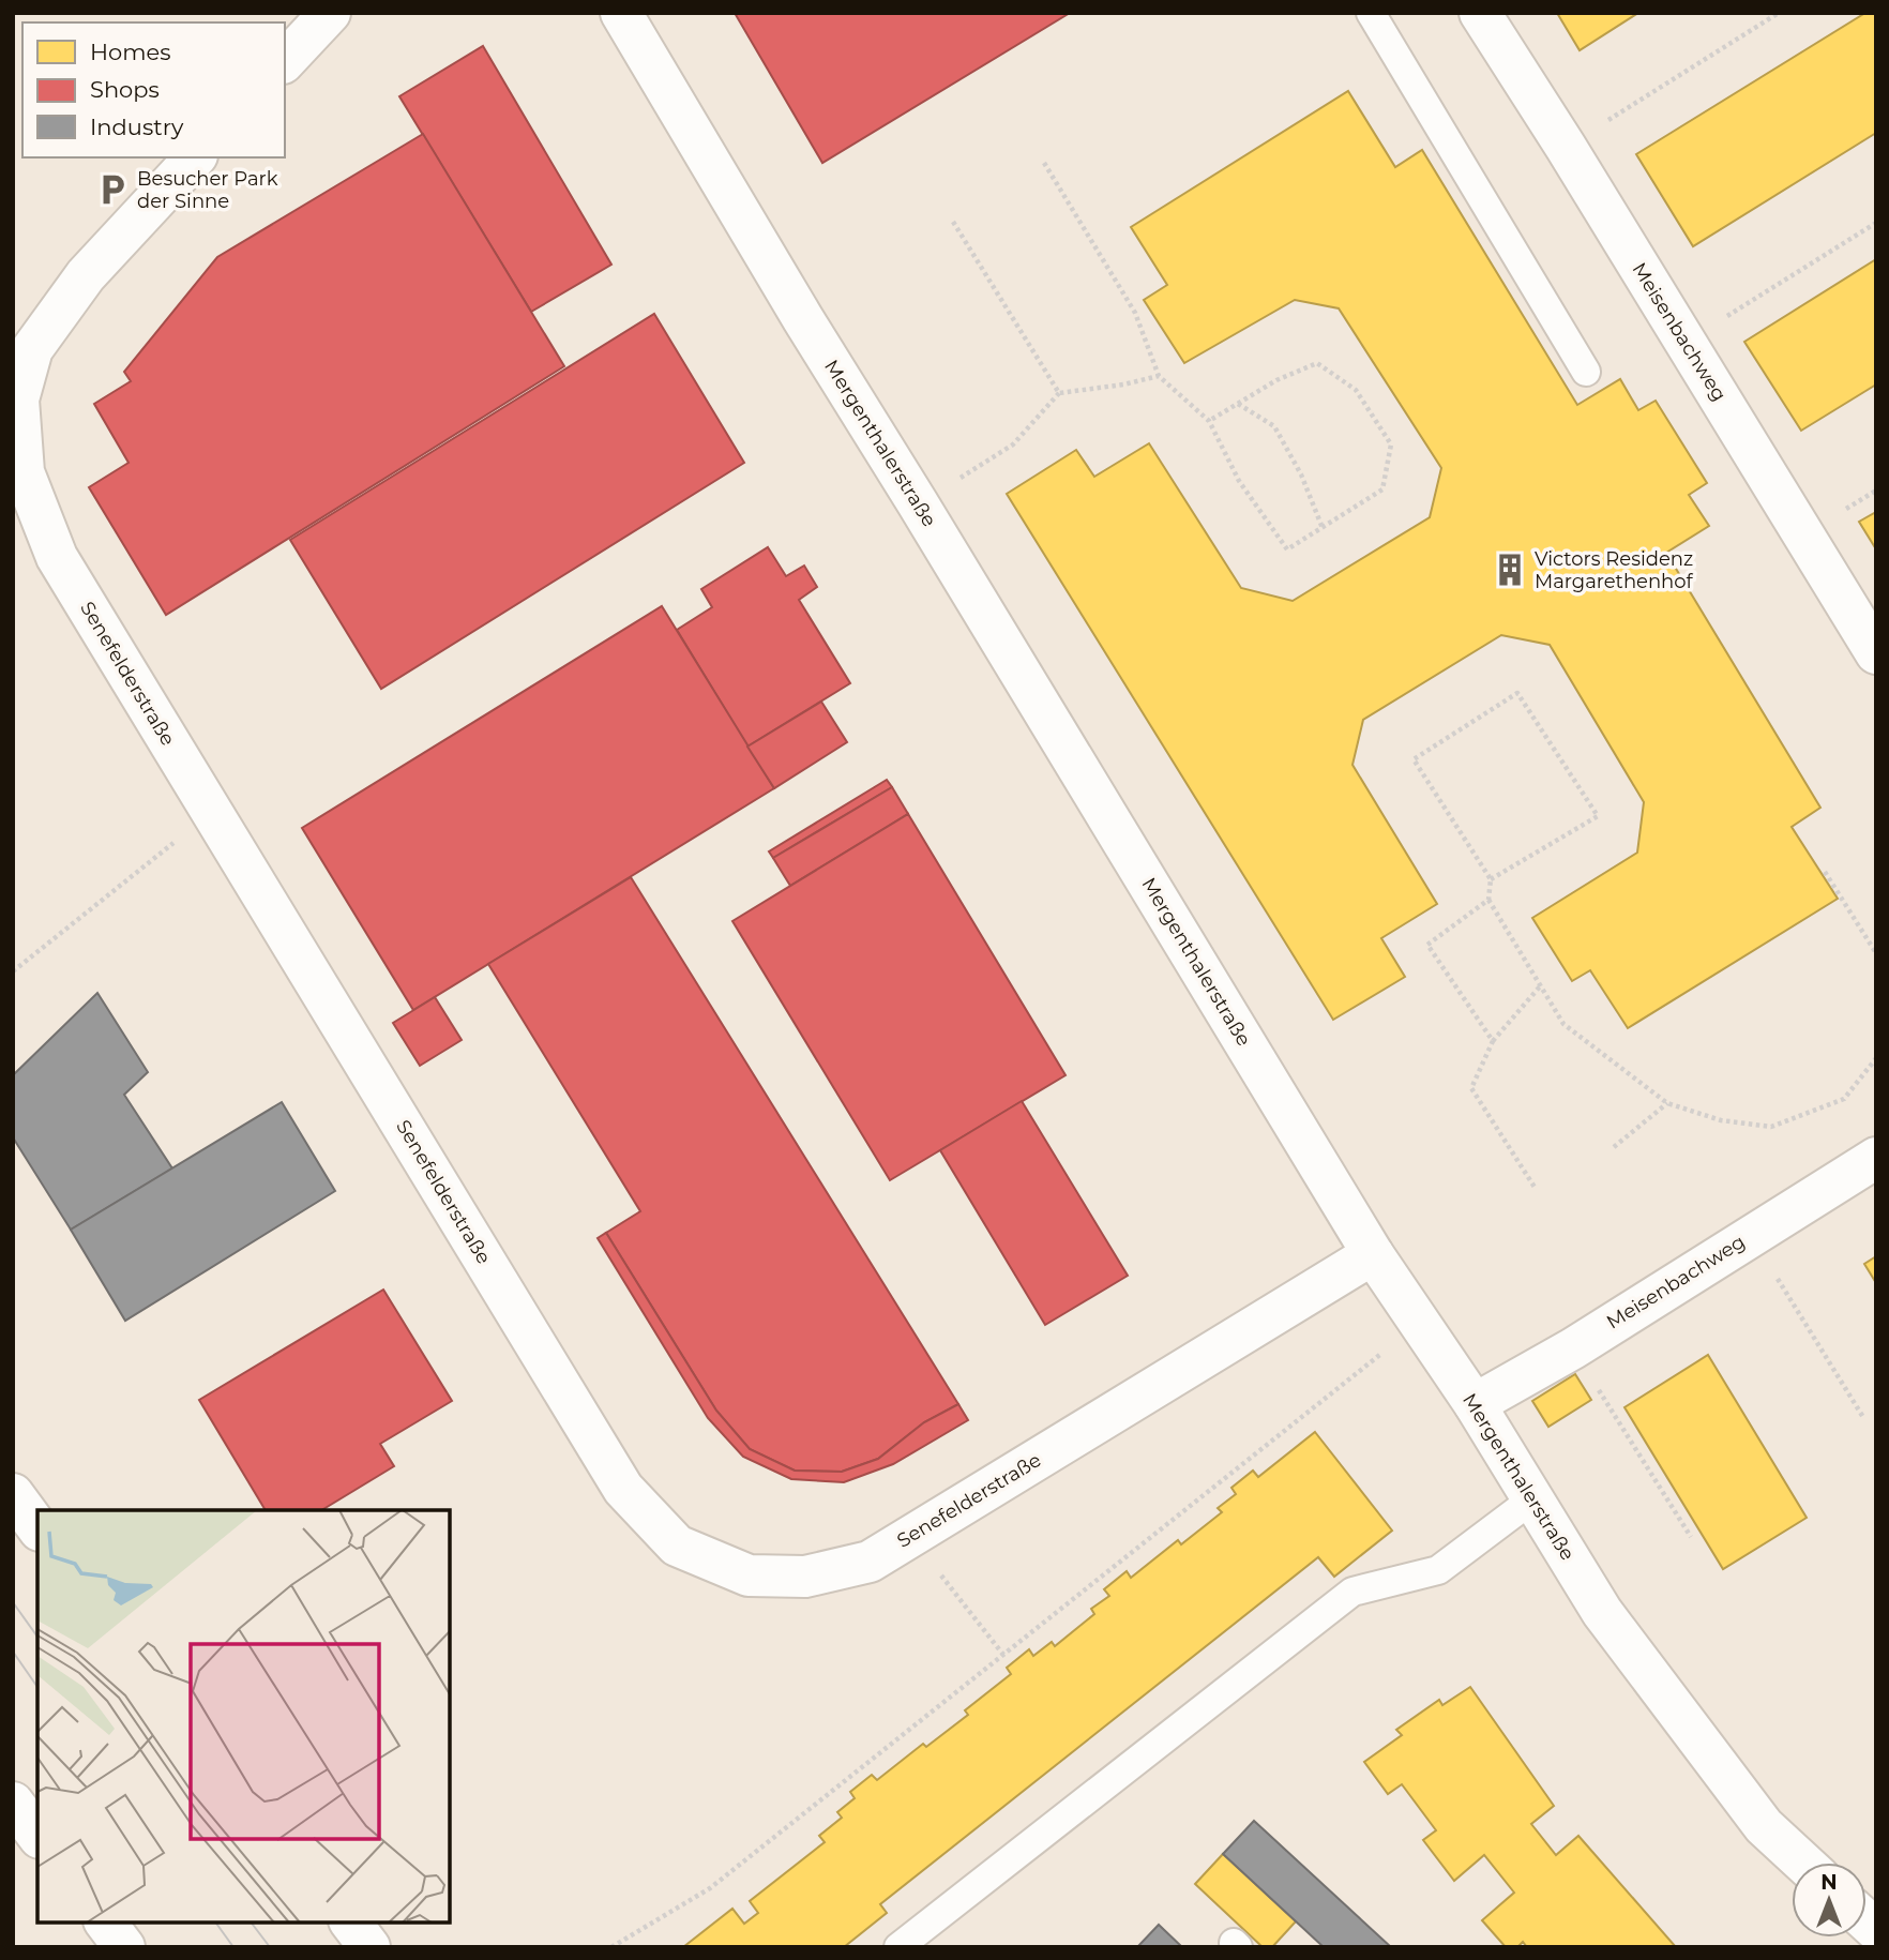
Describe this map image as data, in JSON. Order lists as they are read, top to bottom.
{
  "streets": {
    "street": ["Meisenbachweg", "Mergenthalerstraße", "Senefelderstraße"]
  },
  "crossings": [
    ["Meisenbachweg", "Mergenthalerstraße"],
    ["Mergenthalerstraße", "Senefelderstraße"]
  ],
  "places": {
    "parking": ["Besucher Park der Sinne"],
    "building": ["Victors Residenz Margarethenhof"]
  },
  "legend": ["Homes", "Shops", "Industry"],
  "north": "top"
}
